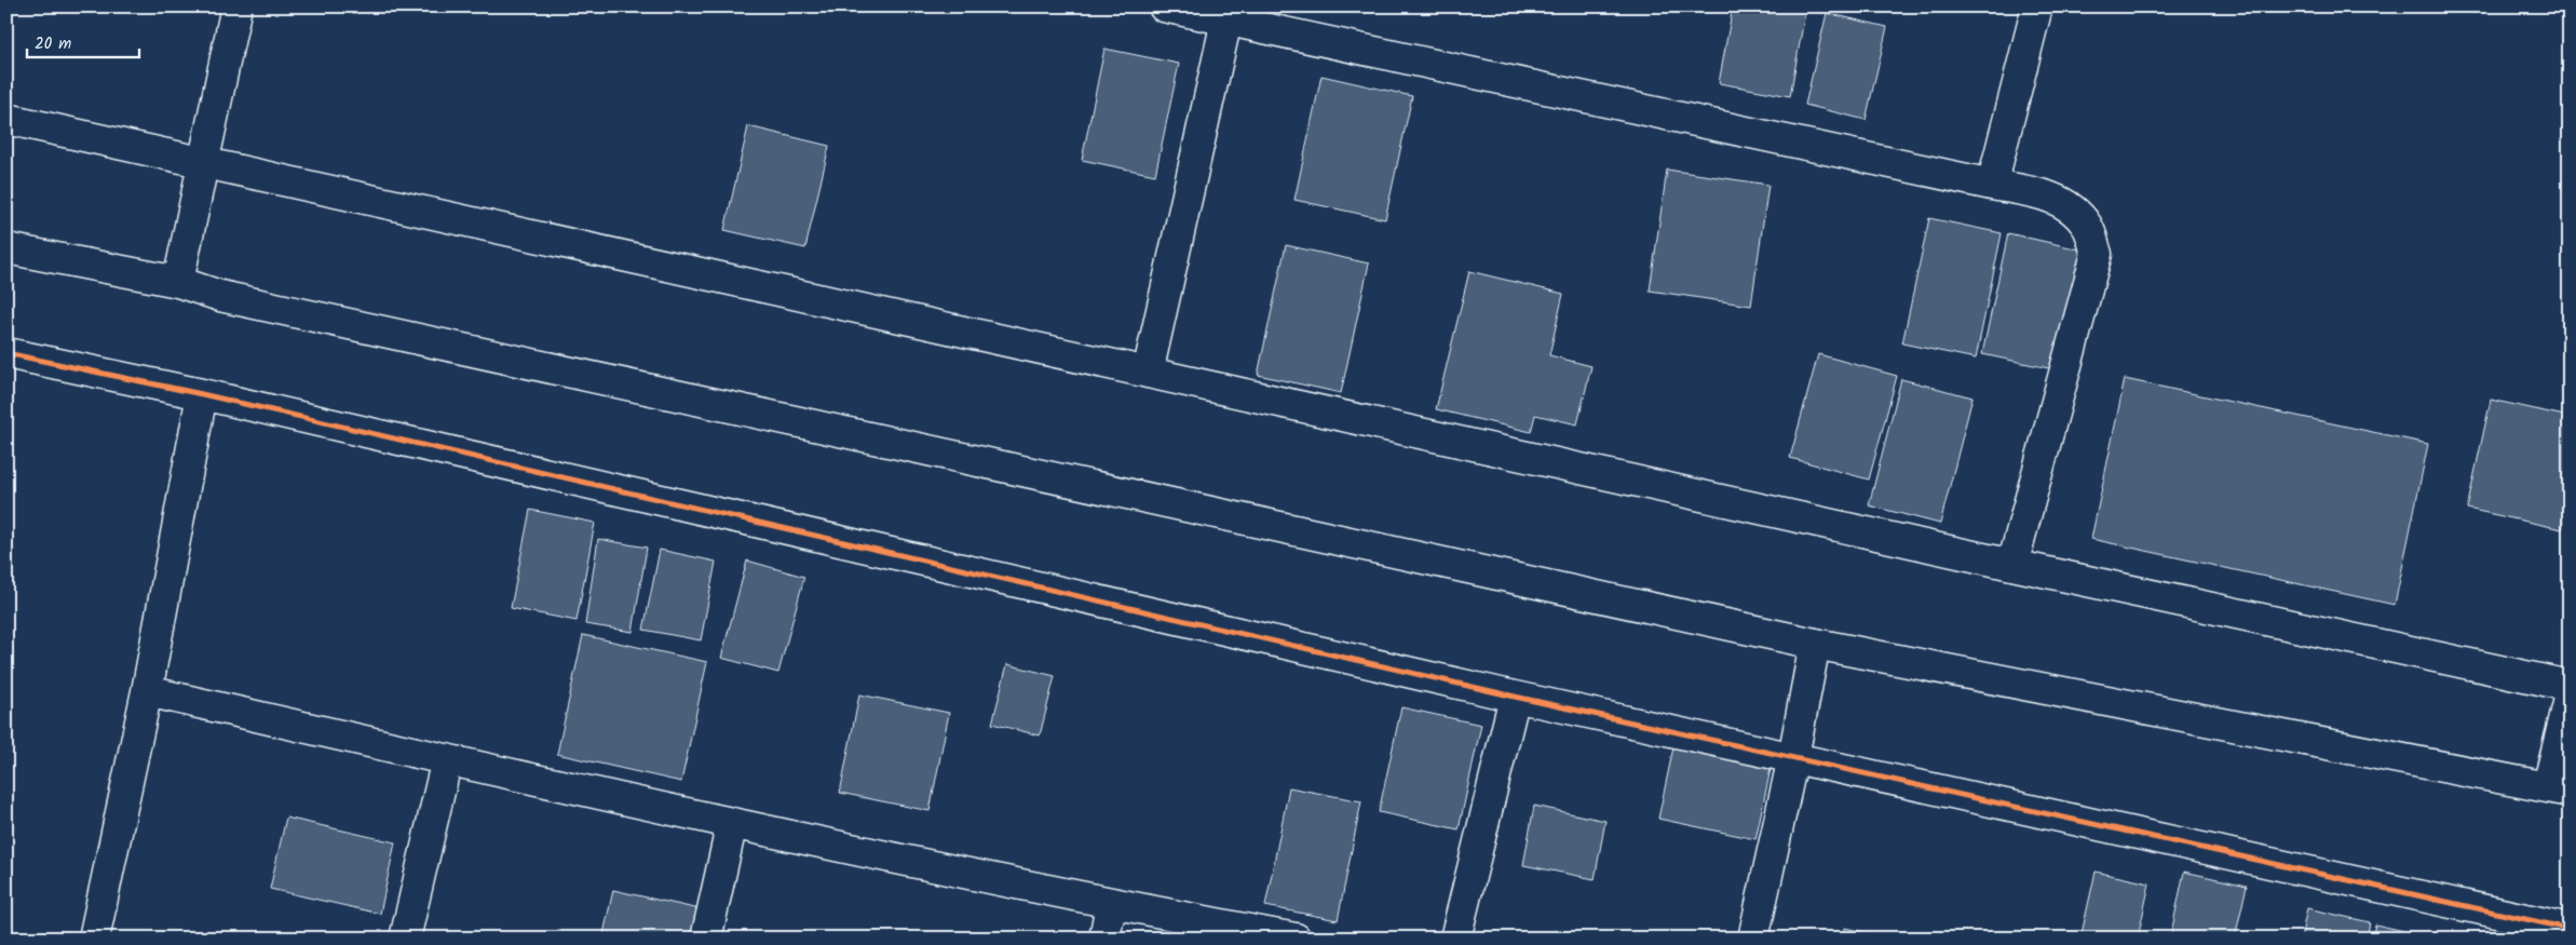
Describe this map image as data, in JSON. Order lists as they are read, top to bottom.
{
  "scale_bar": "20 m"
}
